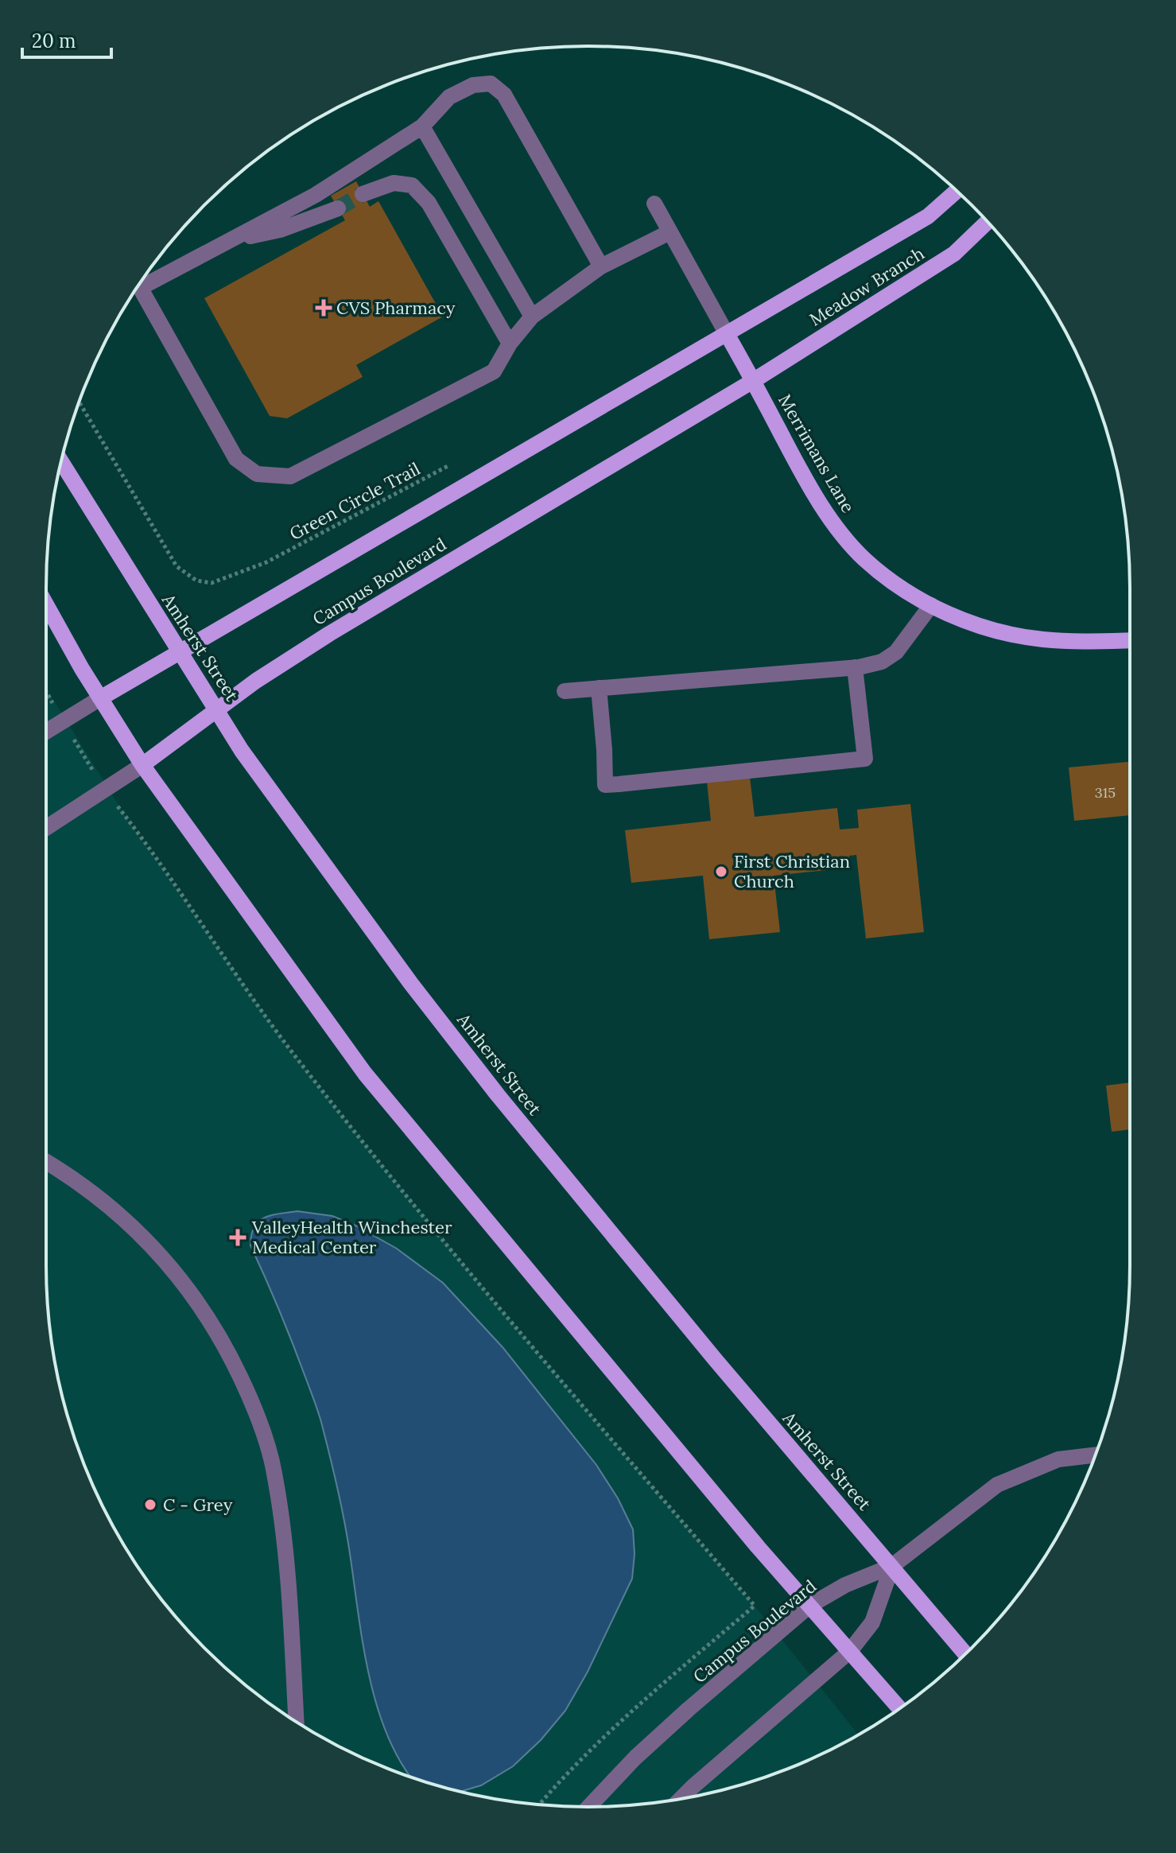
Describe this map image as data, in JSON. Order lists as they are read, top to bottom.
{
  "streets": {
    "main road": [
      "Meadow Branch",
      "Merrimans Lane",
      "Campus Boulevard",
      "Amherst Street"
    ],
    "path": ["Green Circle Trail"]
  },
  "crossings": [
    ["Meadow Branch", "Merrimans Lane"],
    ["Meadow Branch", "Campus Boulevard"],
    ["Merrimans Lane", "Campus Boulevard"],
    ["Campus Boulevard", "Amherst Street"]
  ],
  "places": {
    "health": ["CVS Pharmacy", "ValleyHealth Winchester Medical Center"],
    "other": ["First Christian Church", "C - Grey"]
  },
  "house_numbers": ["315"],
  "scale_bar": "20 m"
}
